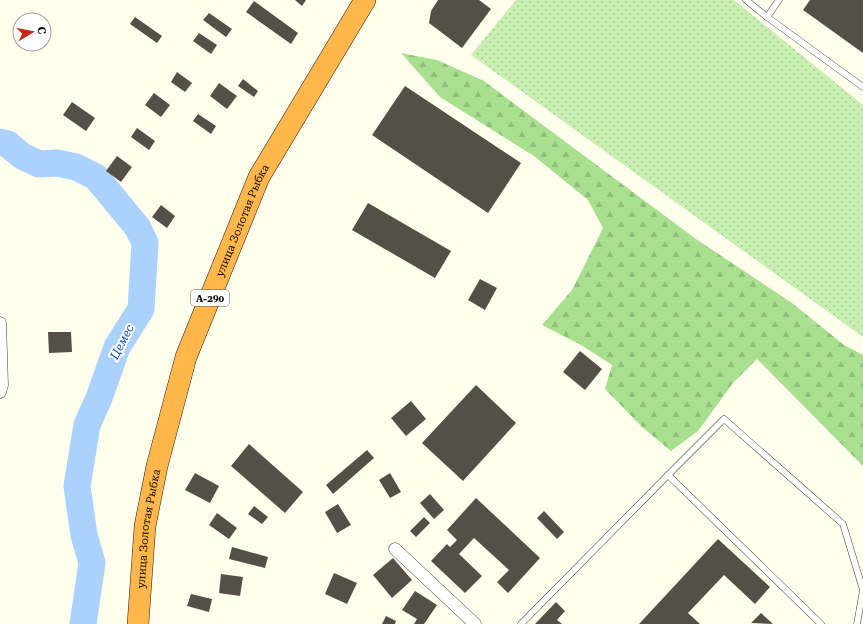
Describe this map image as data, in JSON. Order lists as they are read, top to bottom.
{
  "streets": {
    "highway": ["улица Золотая Рыбка", "А-290"]
  },
  "water": ["Цемес"],
  "north": "right"
}
